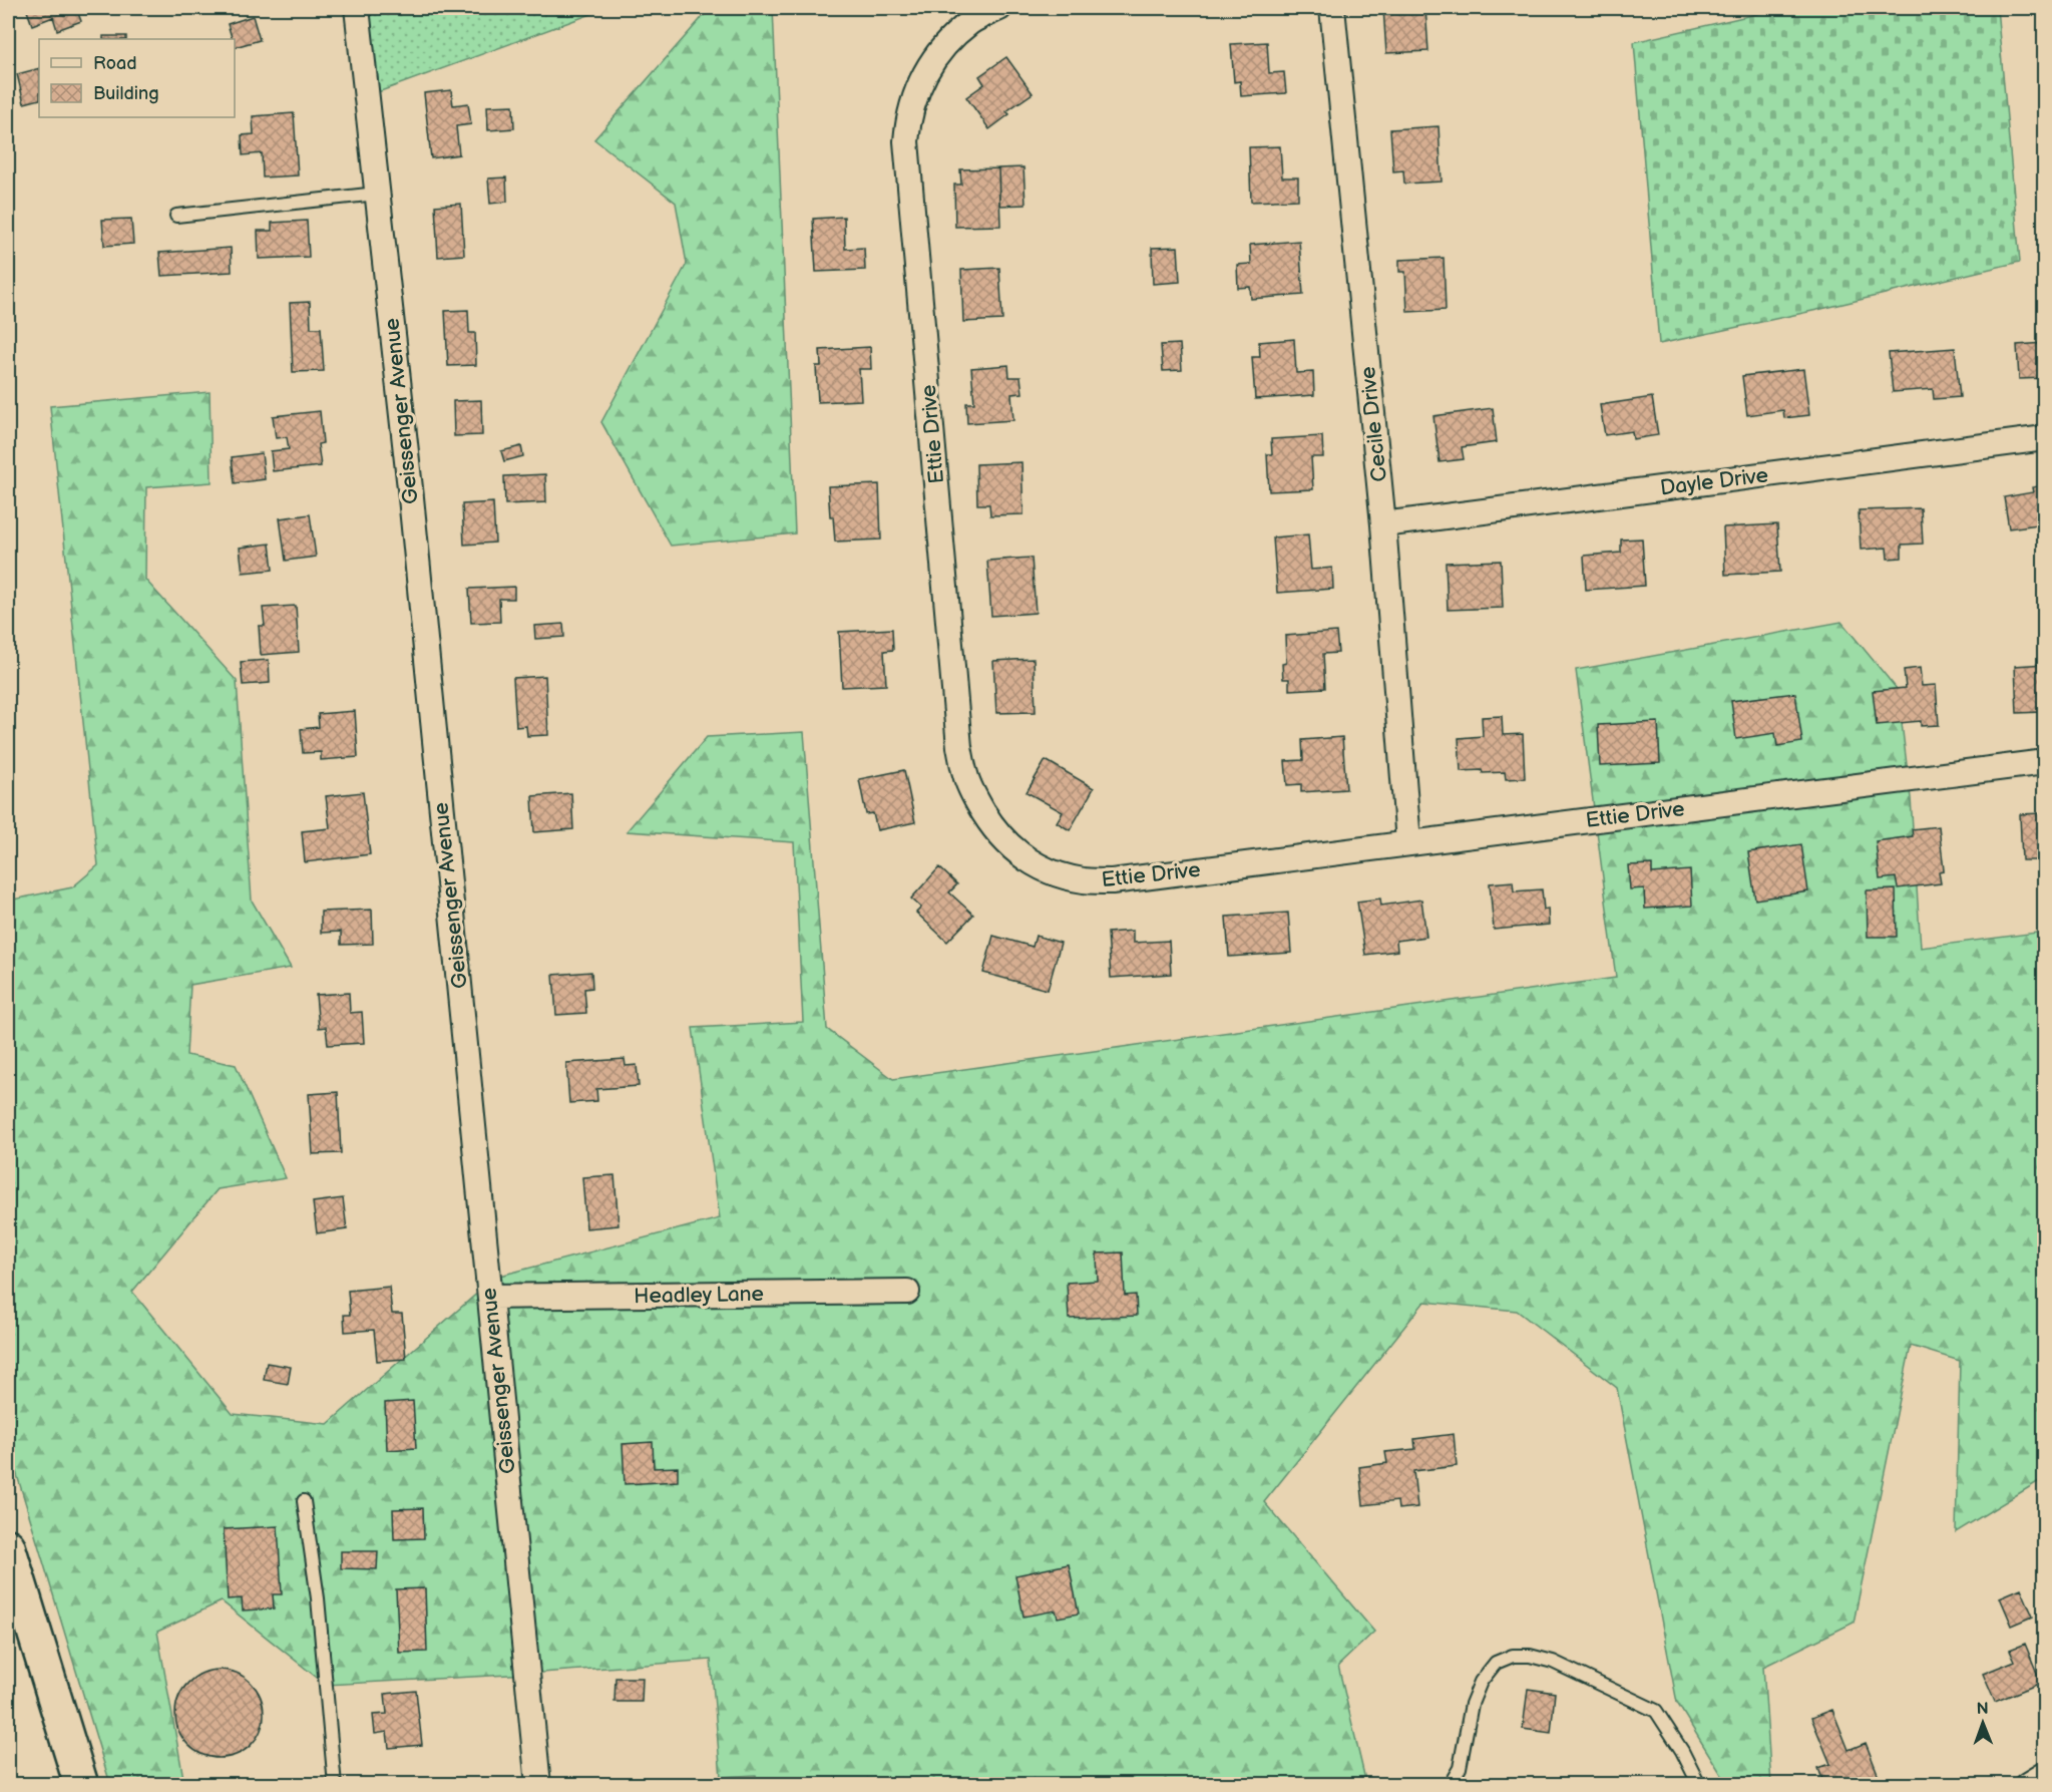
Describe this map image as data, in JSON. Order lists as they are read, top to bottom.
{
  "streets": {
    "street": [
      "Geissenger Avenue",
      "Cecile Drive",
      "Ettie Drive",
      "Dayle Drive",
      "Headley Lane"
    ]
  },
  "crossings": [
    ["Geissenger Avenue", "Headley Lane"],
    ["Cecile Drive", "Ettie Drive"],
    ["Cecile Drive", "Dayle Drive"]
  ],
  "legend": ["Road", "Building"],
  "north": "top"
}
